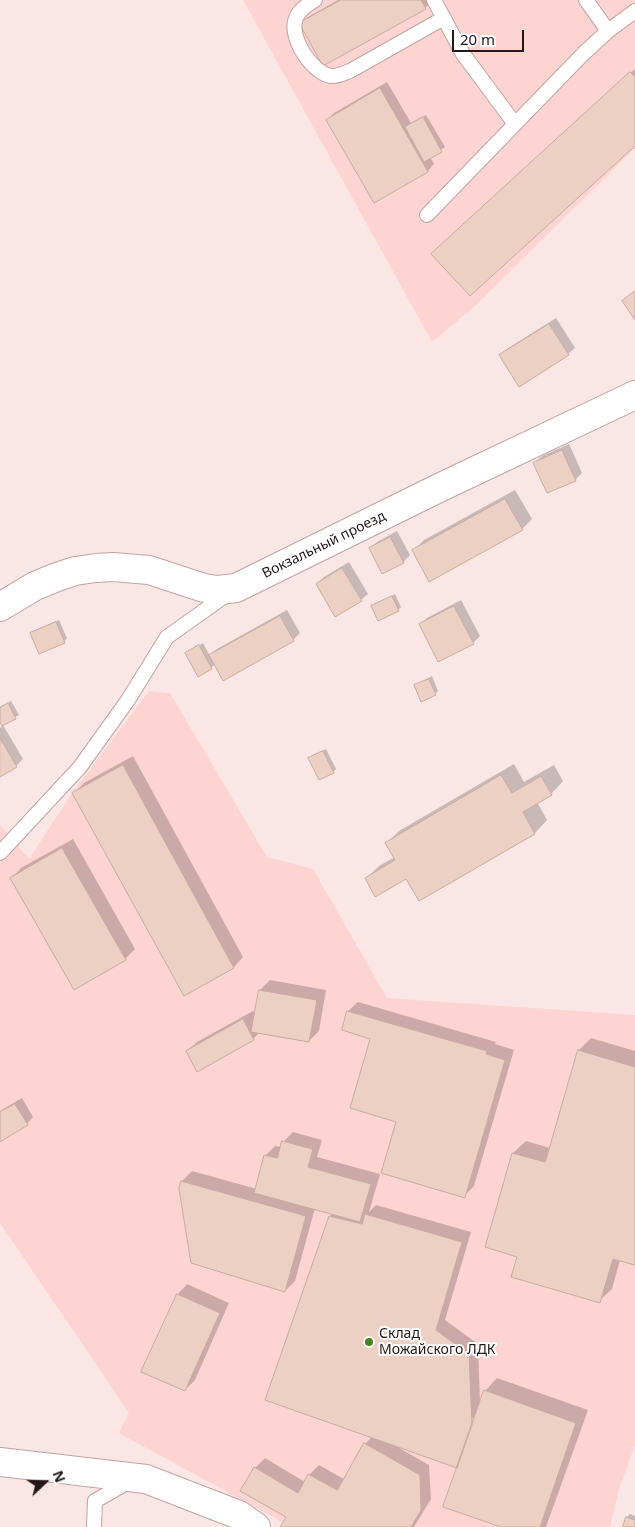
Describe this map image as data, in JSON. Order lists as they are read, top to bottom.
{
  "streets": {
    "street": ["Вокзальный проезд"]
  },
  "places": ["Склад Можайского ЛДК"],
  "scale_bar": "20 m",
  "north": "right"
}
